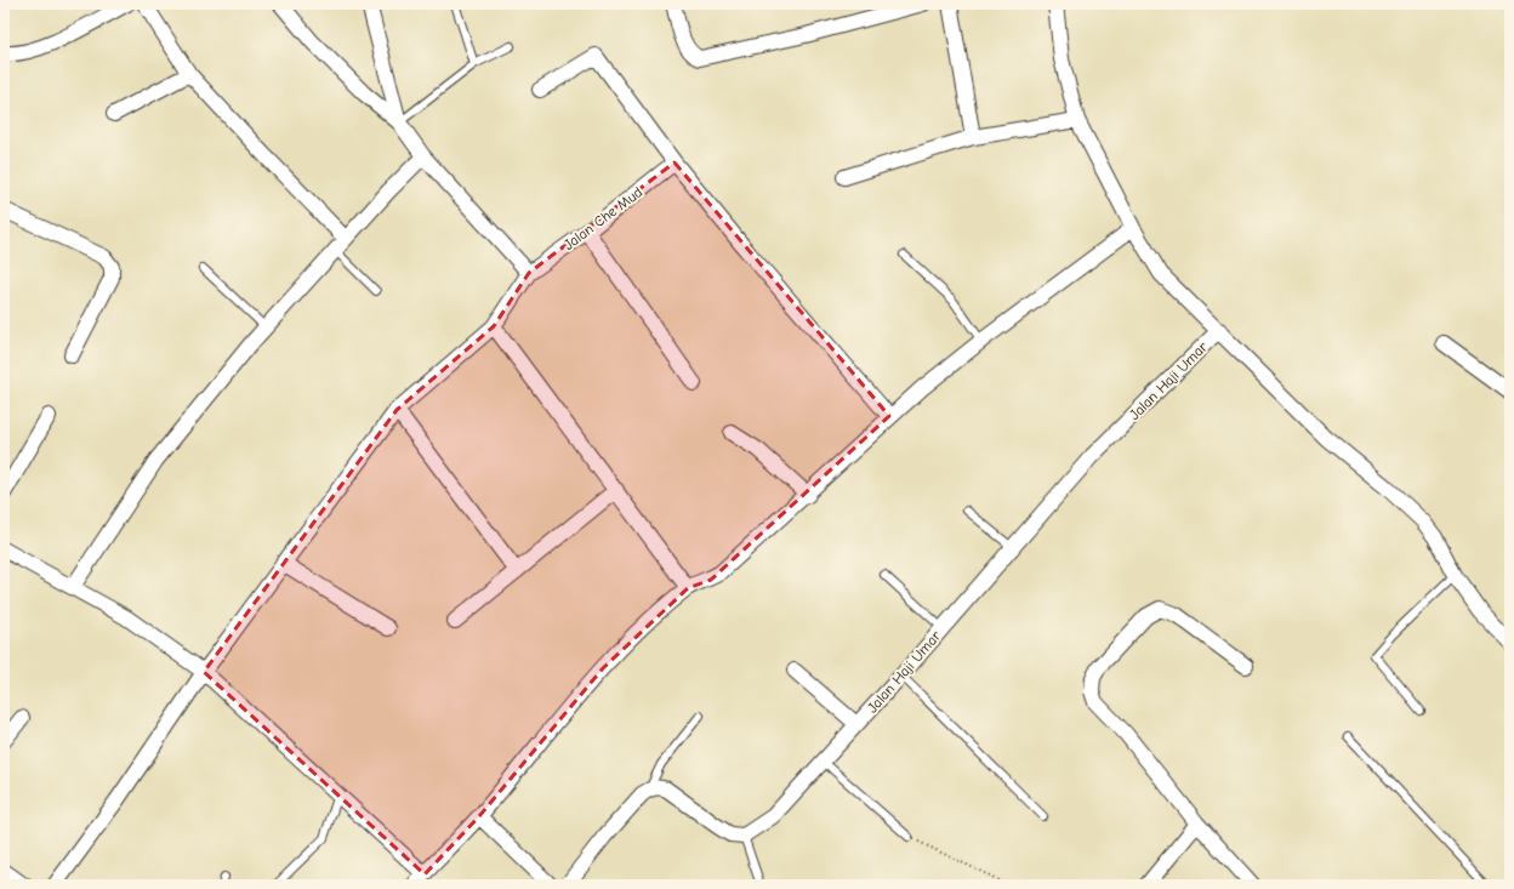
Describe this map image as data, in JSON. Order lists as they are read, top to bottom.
{
  "streets": {
    "street": ["Jalan Che Mud", "Jalan Haji Umar"]
  }
}
